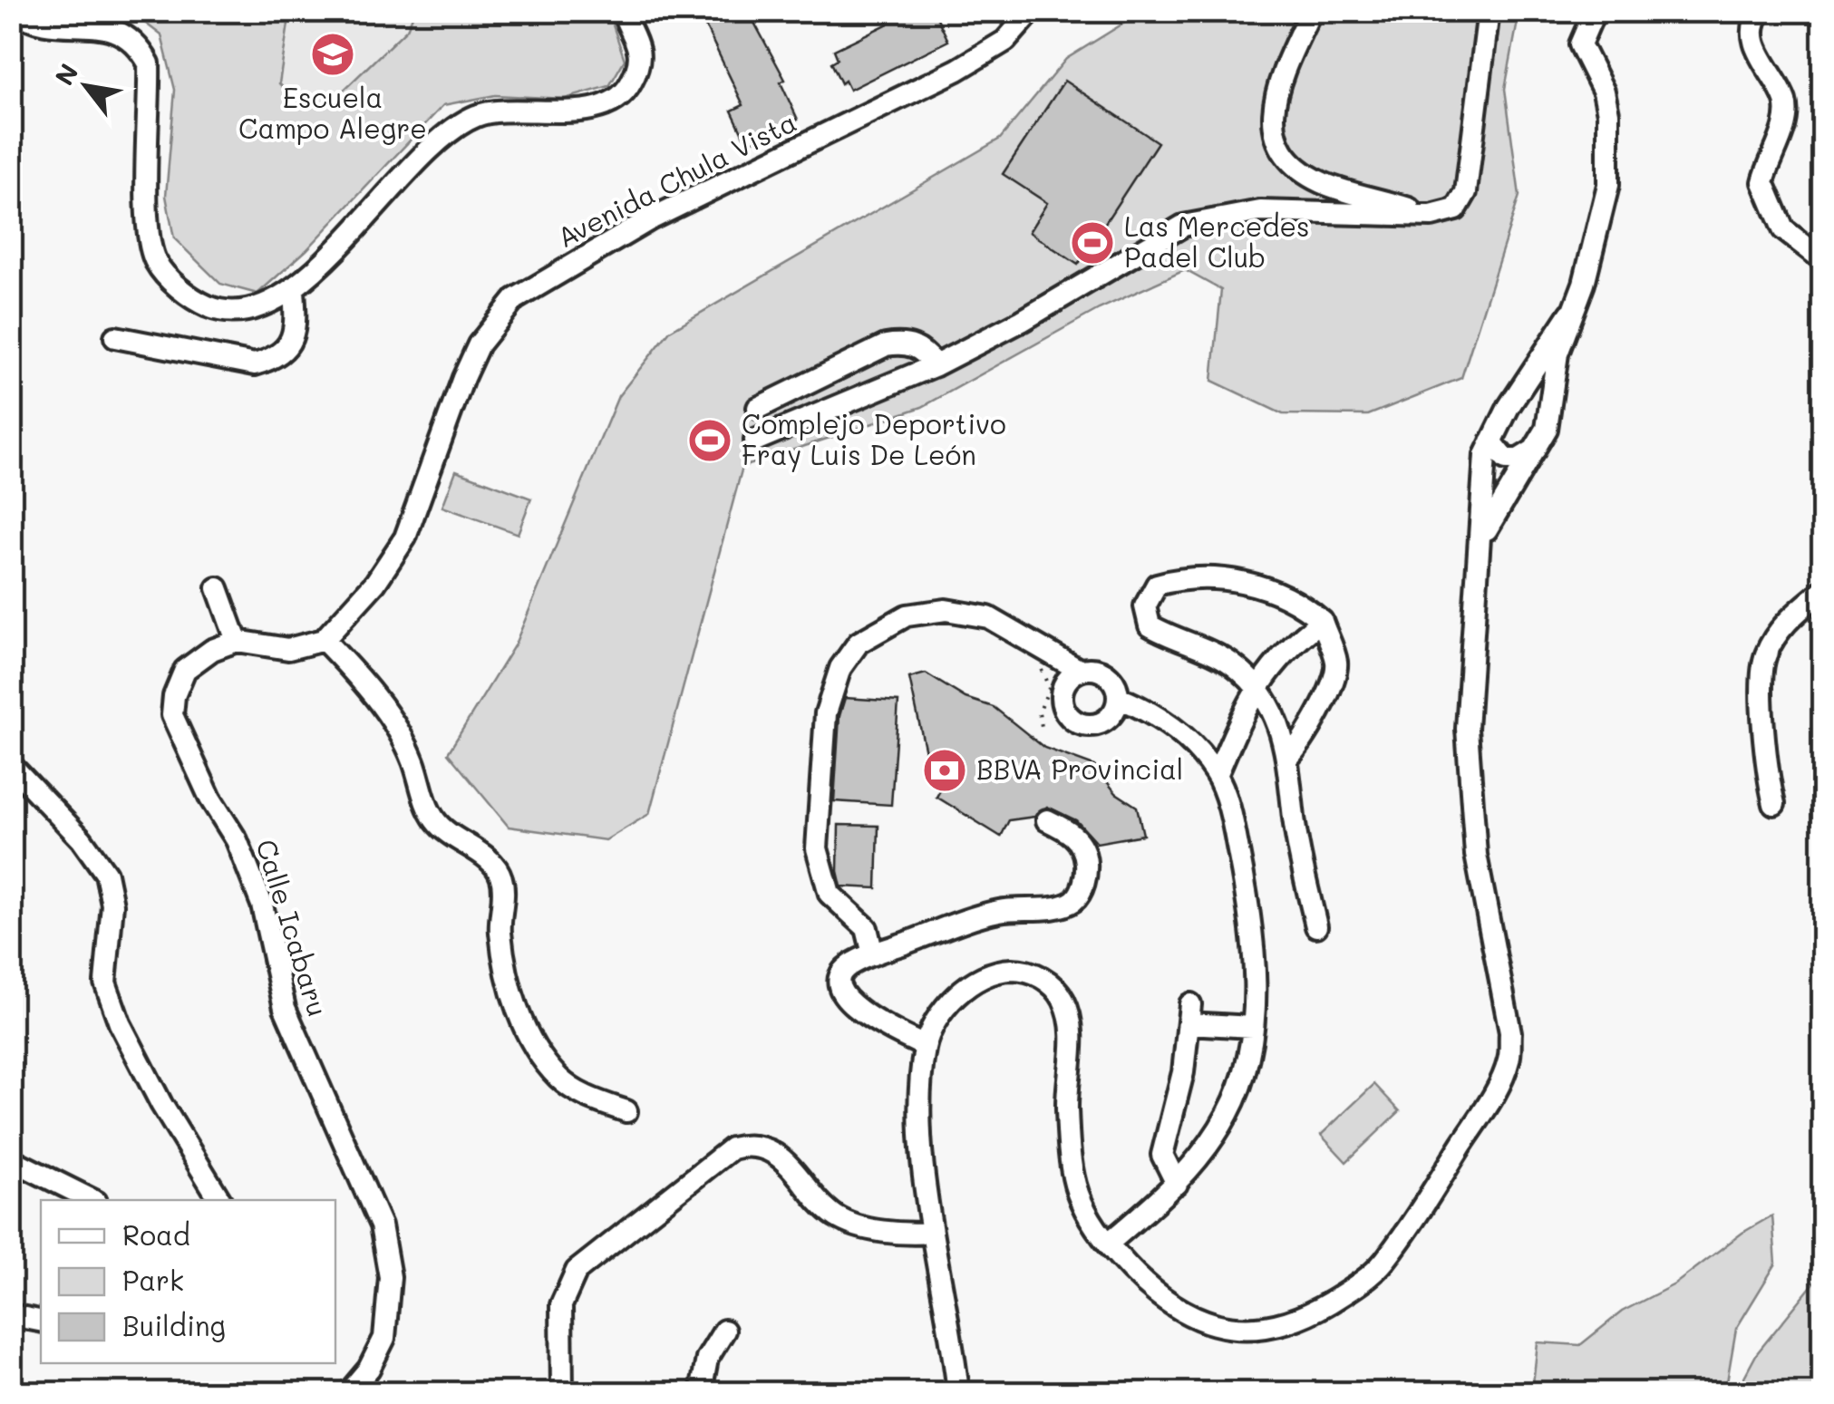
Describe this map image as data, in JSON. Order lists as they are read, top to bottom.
{
  "streets": {
    "street": ["Avenida Chula Vista", "Calle Icabaru"]
  },
  "places": {
    "school or university": ["Escuela Campo Alegre"],
    "sports": ["Las Mercedes Padel Club", "Complejo Deportivo Fray Luis De León"],
    "bank": ["BBVA Provincial"]
  },
  "legend": ["Road", "Park", "Building"],
  "north": "top left"
}
